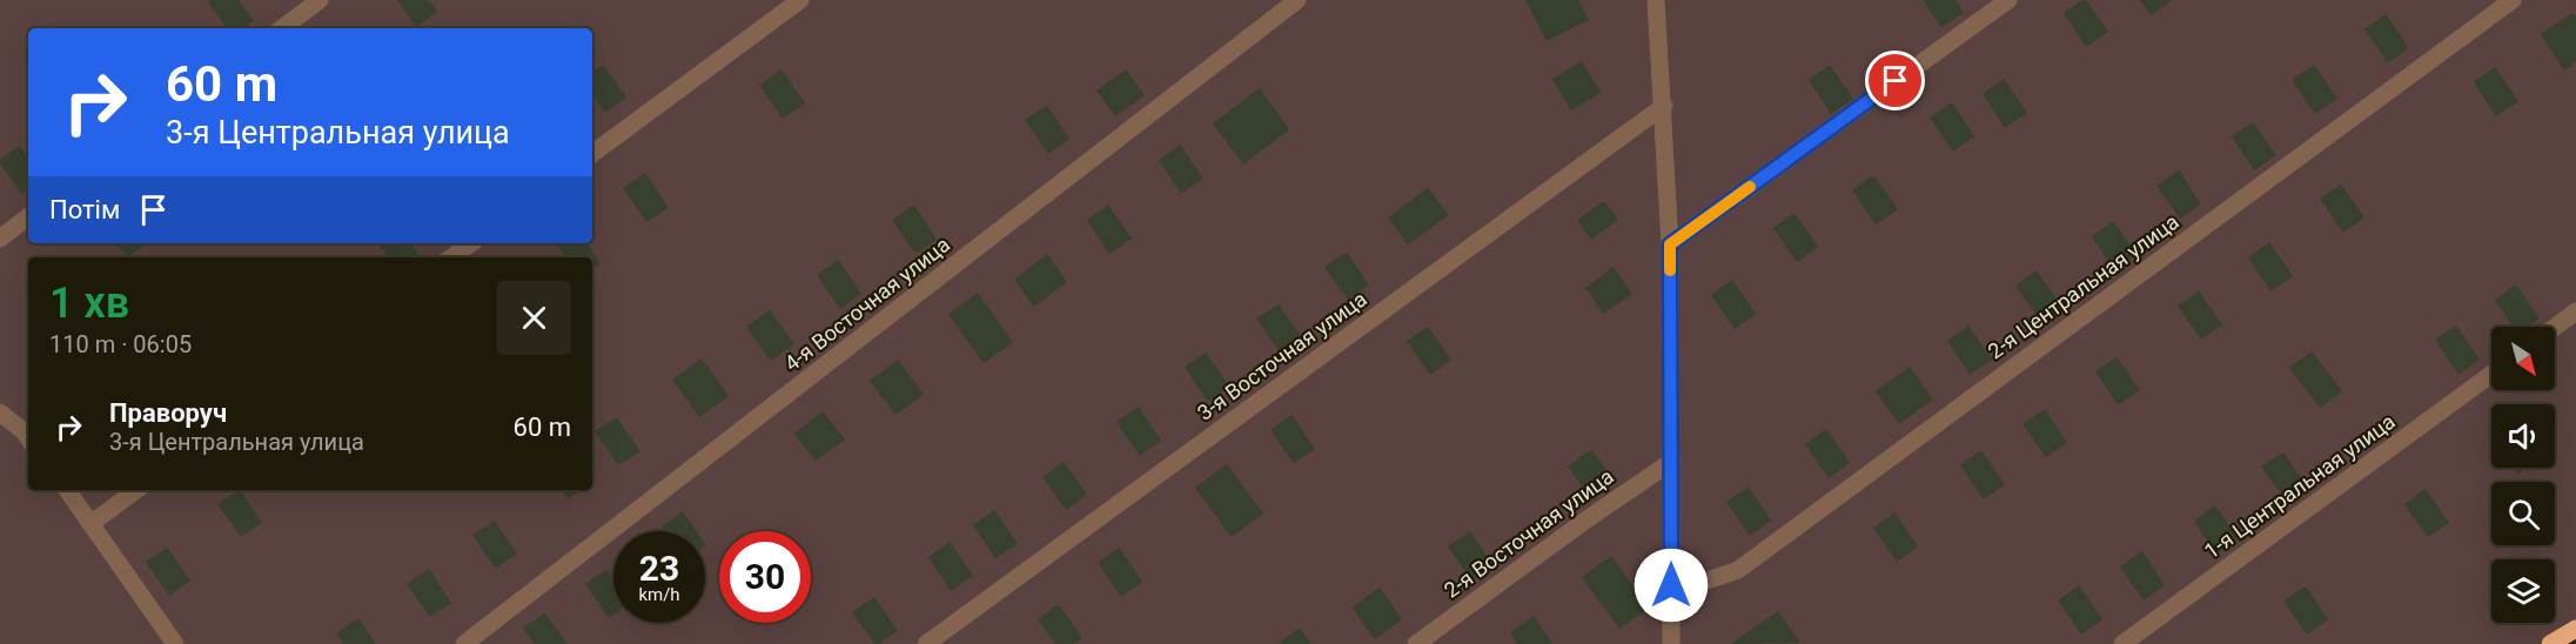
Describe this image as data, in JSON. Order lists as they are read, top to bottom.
{
  "streets": {
    "street": [
      "2-я Центральная улица",
      "4-я Восточная улица",
      "3-я Восточная улица",
      "1-я Центральная улица",
      "2-я Восточная улица"
    ]
  },
  "north": "bottom right",
  "page": {
    "turn": ["60 m", "3-я Центральная улица"],
    "then": "Потім",
    "heading": ["1 хв", "110 m · 06:05"],
    "list": [
      {
        "name": "Праворуч",
        "note": "3-я Центральная улица",
        "value": "60 m"
      }
    ],
    "speed": "23 km/h",
    "limit": "30"
  }
}
